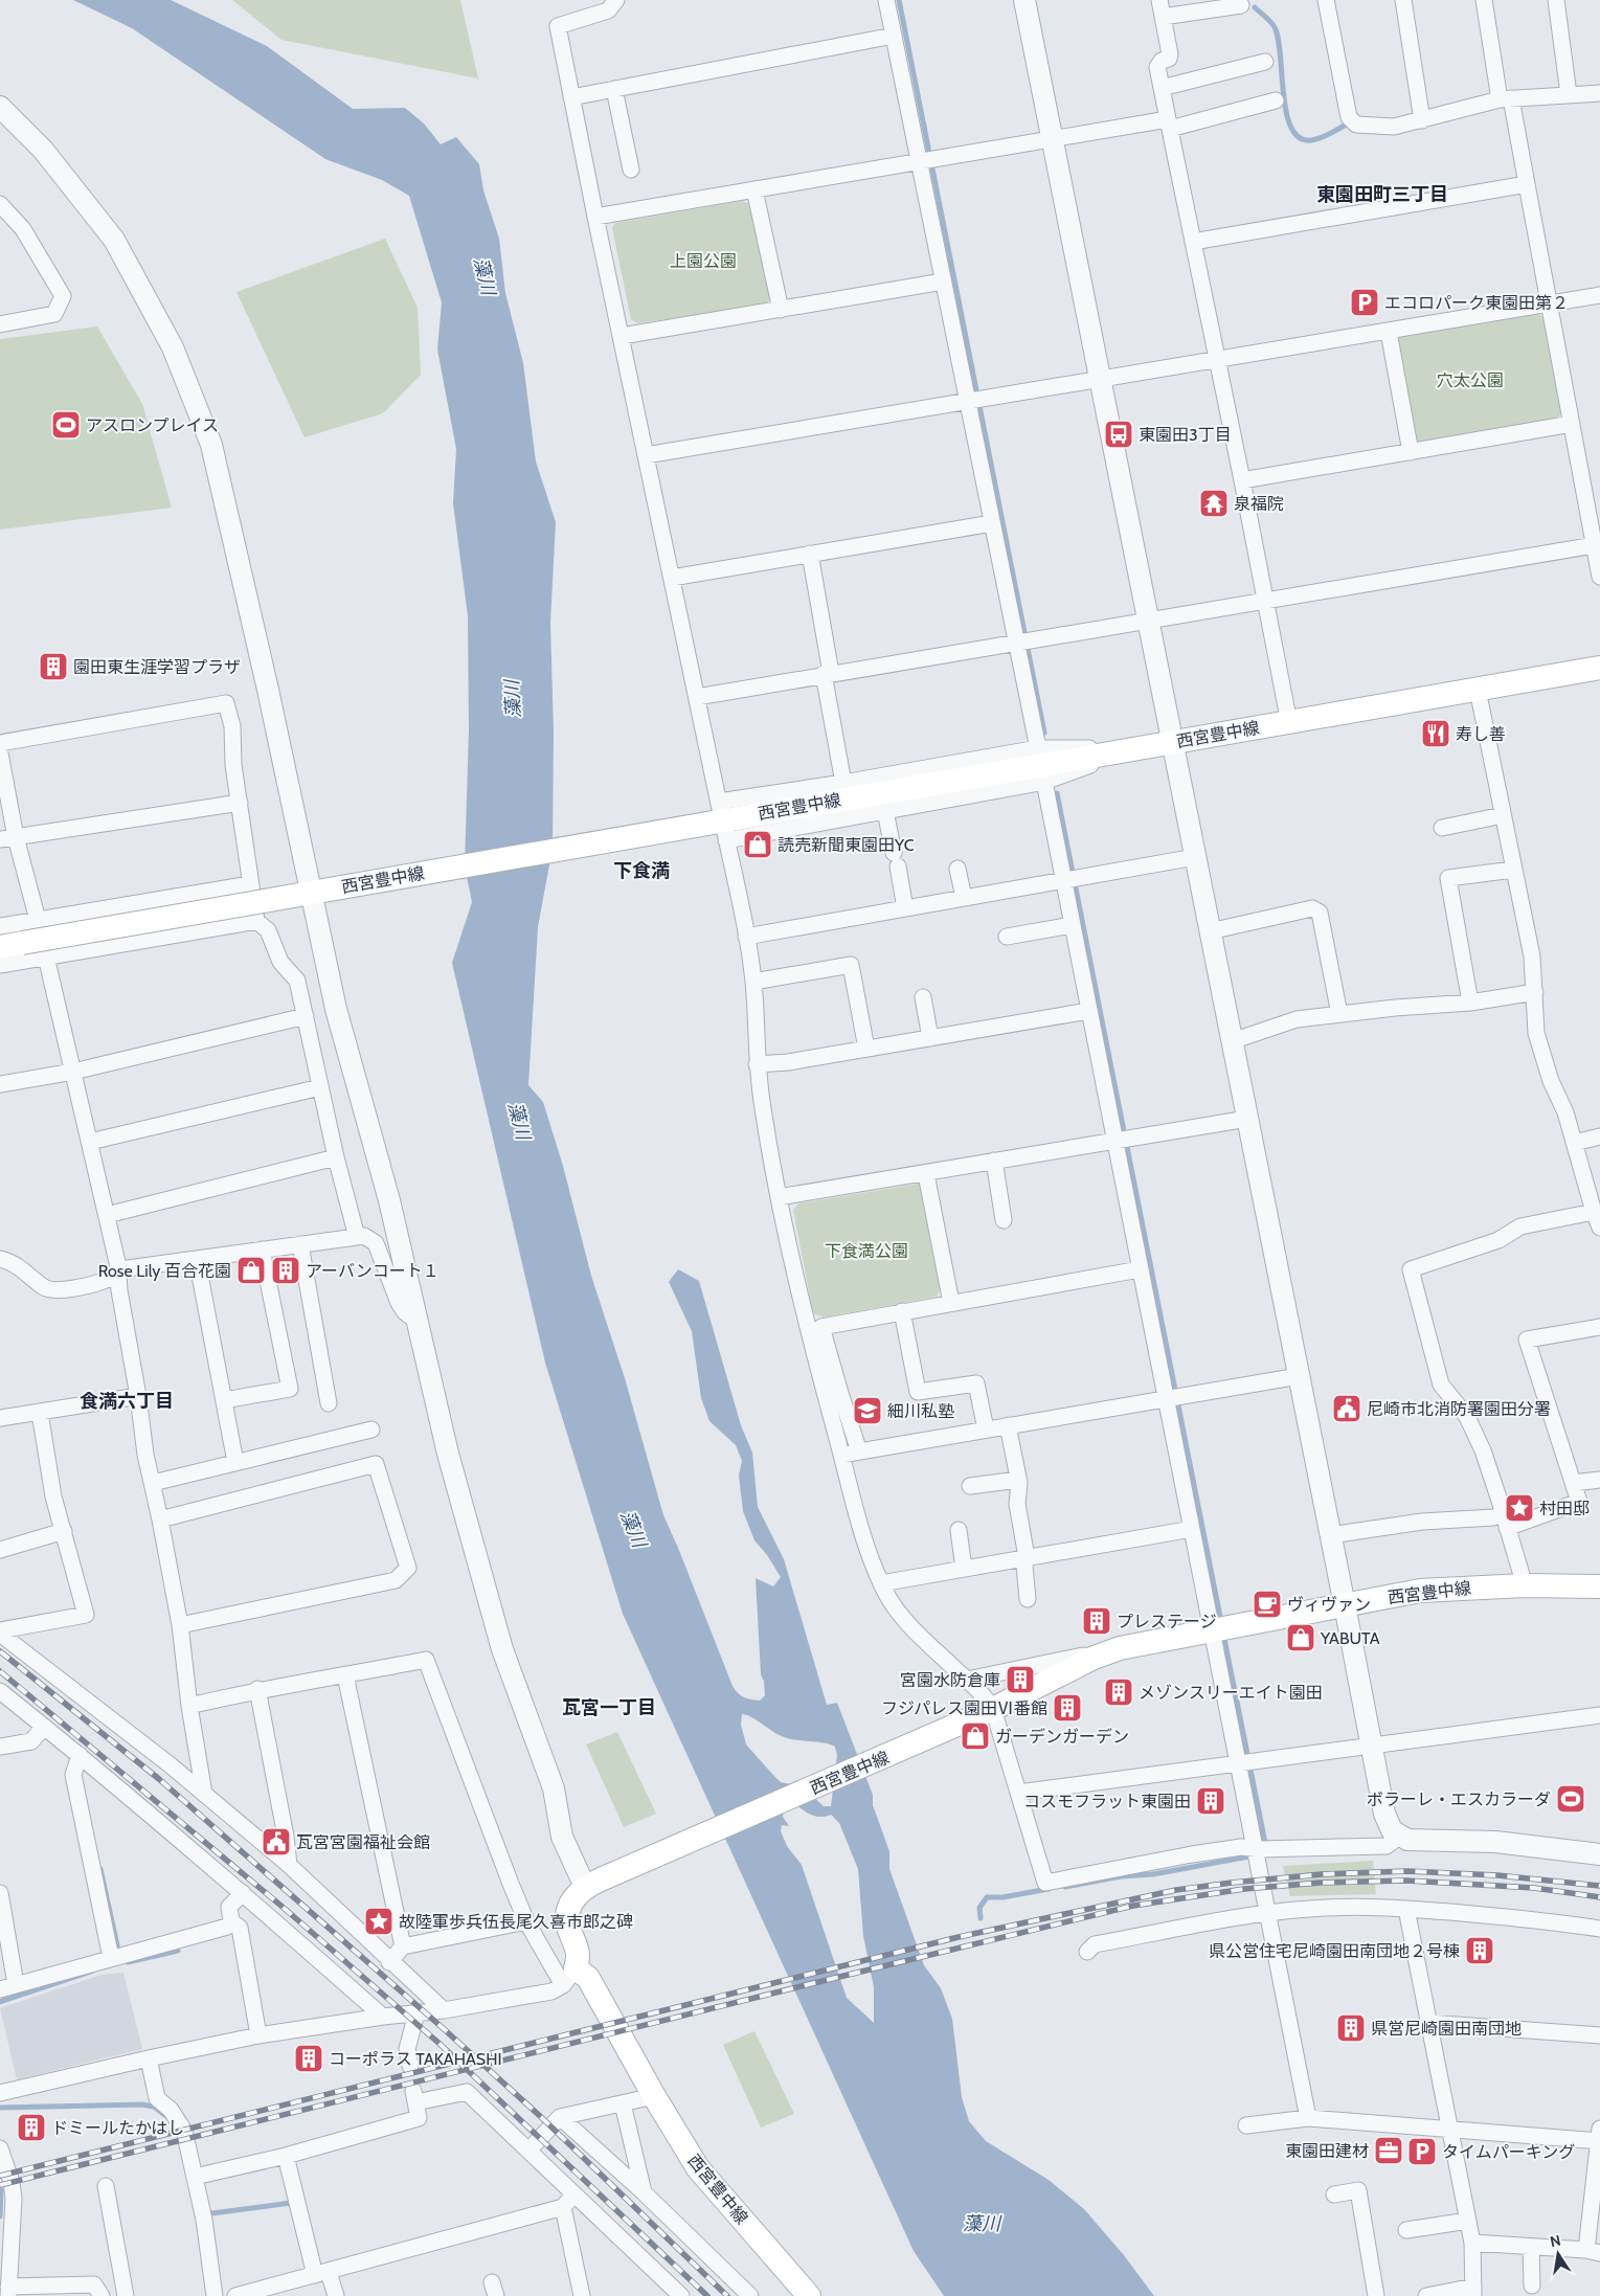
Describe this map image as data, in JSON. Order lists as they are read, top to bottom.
{
  "streets": {
    "main road": ["西宮豊中線"]
  },
  "districts": [
    "東園田町三丁目",
    "下食満",
    "食満六丁目",
    "瓦宮一丁目"
  ],
  "water": ["藻川"],
  "parks": ["上園公園", "穴太公園", "下食満公園"],
  "places": {
    "parking": ["エコロパーク東園田第２", "タイムパーキング"],
    "sports": ["アスロンプレイス", "ボラーレ・エスカラーダ"],
    "bus stop": ["東園田3丁目"],
    "temple": ["泉福院"],
    "building": [
      "園田東生涯学習プラザ",
      "アーバンコート１",
      "プレステージ",
      "宮園水防倉庫",
      "メゾンスリーエイト園田",
      "フジパレス園田Ⅵ番館",
      "コスモフラット東園田",
      "県公営住宅尼崎園田南団地２号棟",
      "県営尼崎園田南団地",
      "コーポラス TAKAHASHI",
      "ドミールたかはし"
    ],
    "restaurant": ["寿し善"],
    "shop": [
      "読売新聞東園田YC",
      "Rose Lily 百合花園",
      "YABUTA",
      "ガーデンガーデン"
    ],
    "public building": ["尼崎市北消防署園田分署", "瓦宮宮園福祉会館"],
    "school or university": ["細川私塾"],
    "place": ["村田邸", "故陸軍歩兵伍長尾久喜市郎之碑"],
    "cafe": ["ヴィヴァン"],
    "office": ["東園田建材"]
  },
  "north": "top"
}
